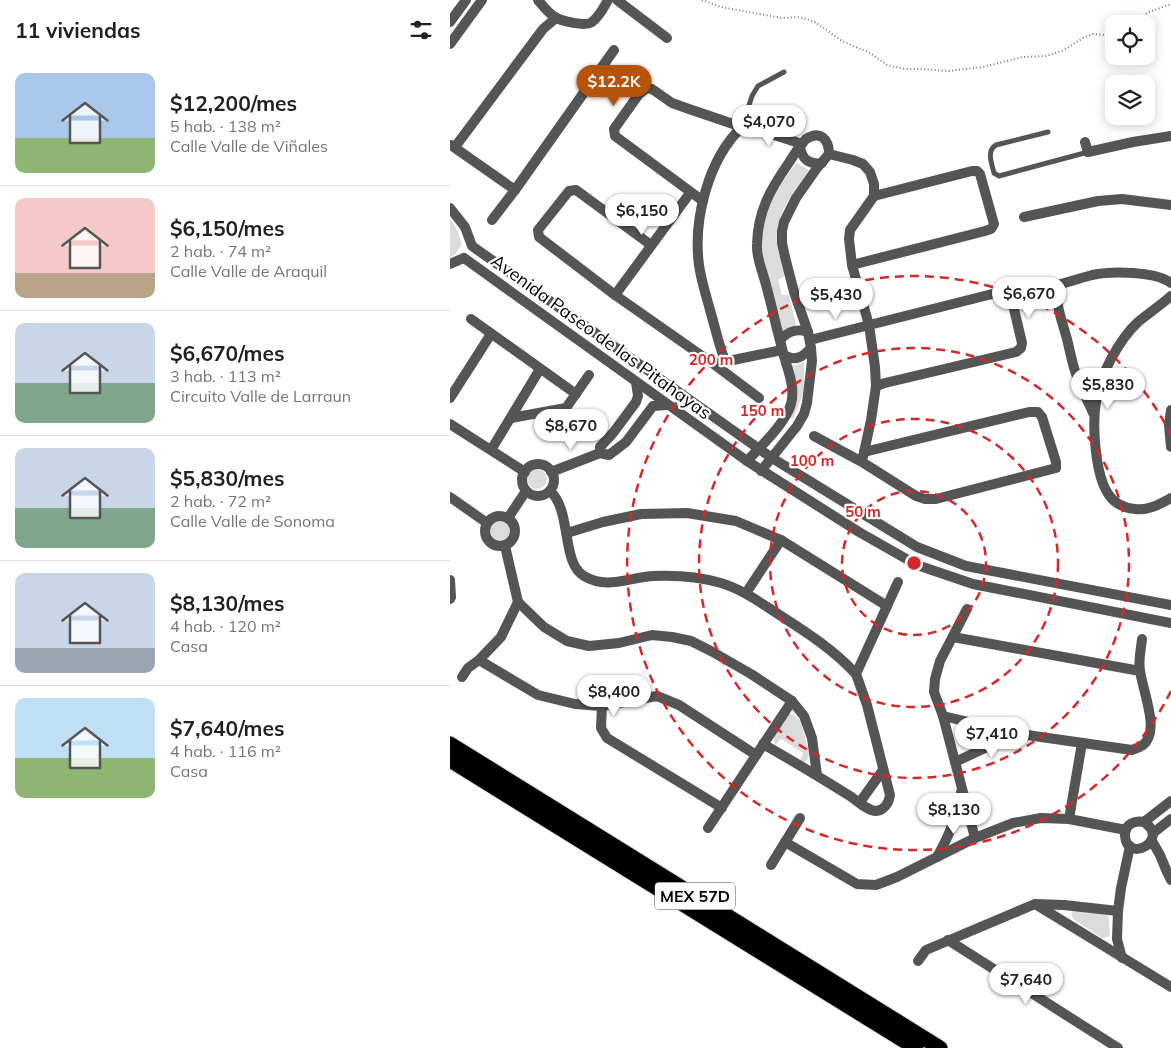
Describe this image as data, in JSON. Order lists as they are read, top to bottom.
{
  "streets": {
    "highway": ["MEX 57D"],
    "street": ["Avenida Paseo de las Pitahayas"]
  },
  "page": {
    "heading": "11 viviendas",
    "list": [
      {
        "name": "$12,200/mes",
        "note": "5 hab. · 138 m² · Calle Valle de Viñales"
      },
      {
        "name": "$6,150/mes",
        "note": "2 hab. · 74 m² · Calle Valle de Araquil"
      },
      {
        "name": "$6,670/mes",
        "note": "3 hab. · 113 m² · Circuito Valle de Larraun"
      },
      {
        "name": "$5,830/mes",
        "note": "2 hab. · 72 m² · Calle Valle de Sonoma"
      },
      {
        "name": "$8,130/mes",
        "note": "4 hab. · 120 m² · Casa"
      },
      {
        "name": "$7,640/mes",
        "note": "4 hab. · 116 m² · Casa"
      }
    ],
    "price": [
      "$12.2K",
      "$4,070",
      "$6,150",
      "$6,670",
      "$5,430",
      "$5,830",
      "$8,670",
      "$8,400",
      "$7,410",
      "$8,130",
      "$7,640"
    ]
  },
  "rings": [
    "200 m",
    "150 m",
    "100 m",
    "50 m"
  ]
}
